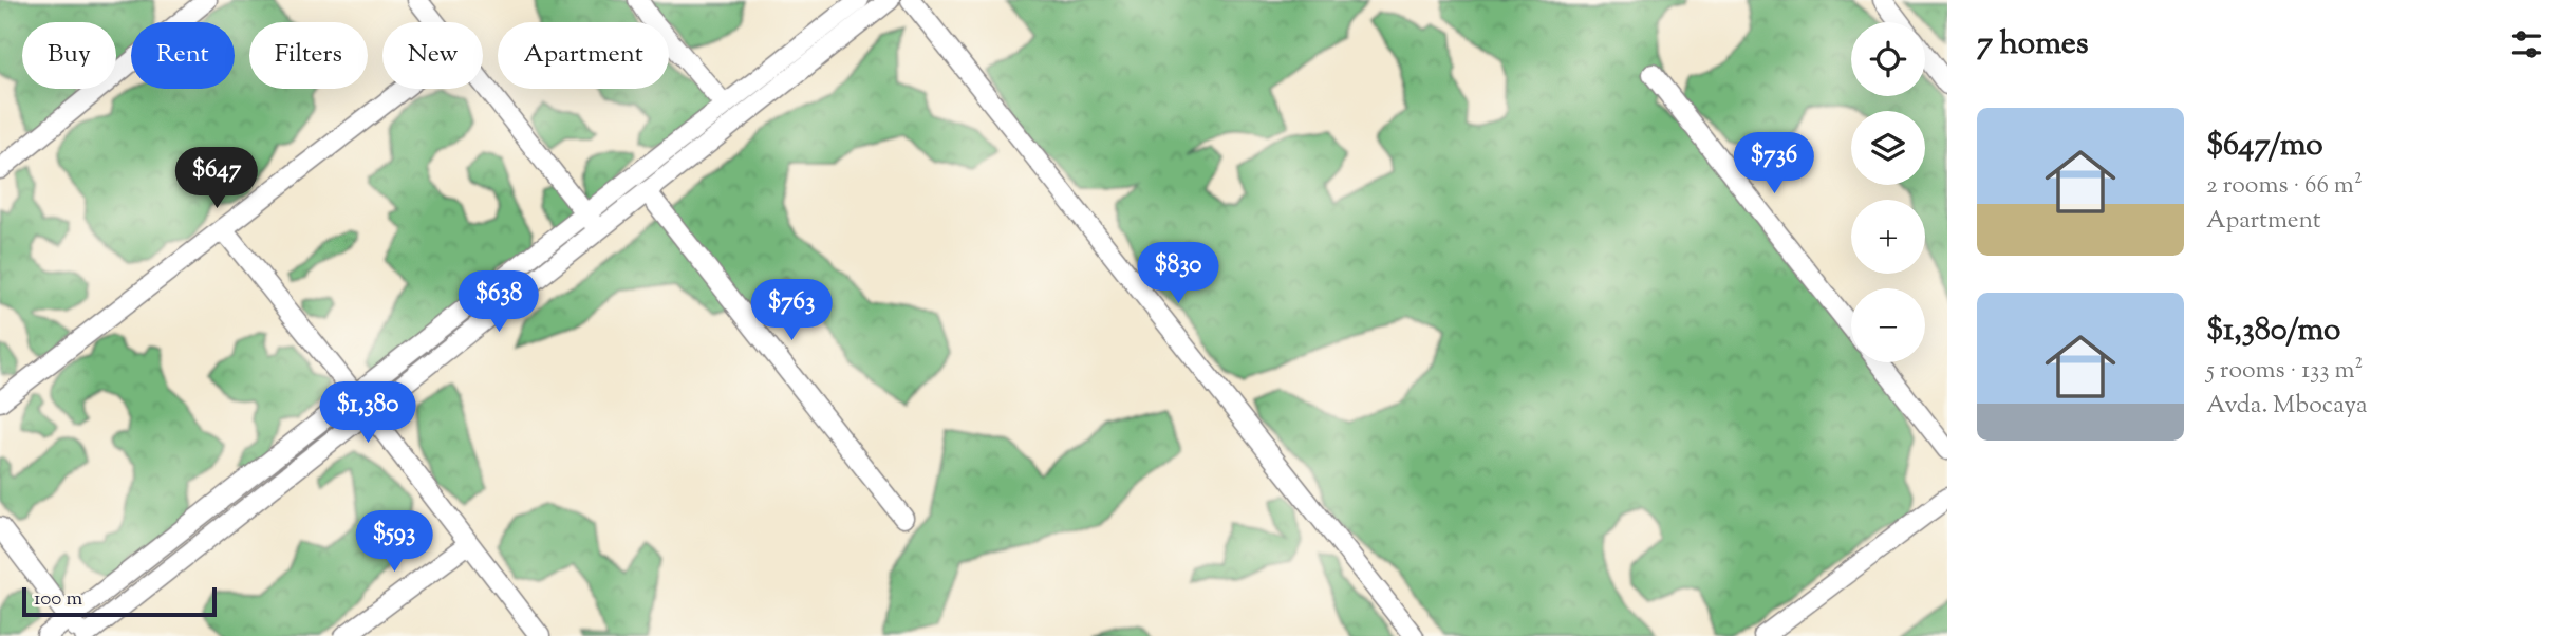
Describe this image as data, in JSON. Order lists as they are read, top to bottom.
{
  "scale_bar": "100 m",
  "page": {
    "heading": "7 homes",
    "map_buttons": ["+", "−"],
    "chip": [
      "Buy",
      "Rent",
      "Filters",
      "New",
      "Apartment"
    ],
    "list": [
      {
        "name": "$647/mo",
        "note": "2 rooms · 66 m² · Apartment"
      },
      {
        "name": "$1,380/mo",
        "note": "5 rooms · 133 m² · Avda. Mbocaya"
      }
    ],
    "price": [
      "$736",
      "$647",
      "$830",
      "$638",
      "$763",
      "$1,380",
      "$593"
    ],
    "scale": "100 m"
  }
}
